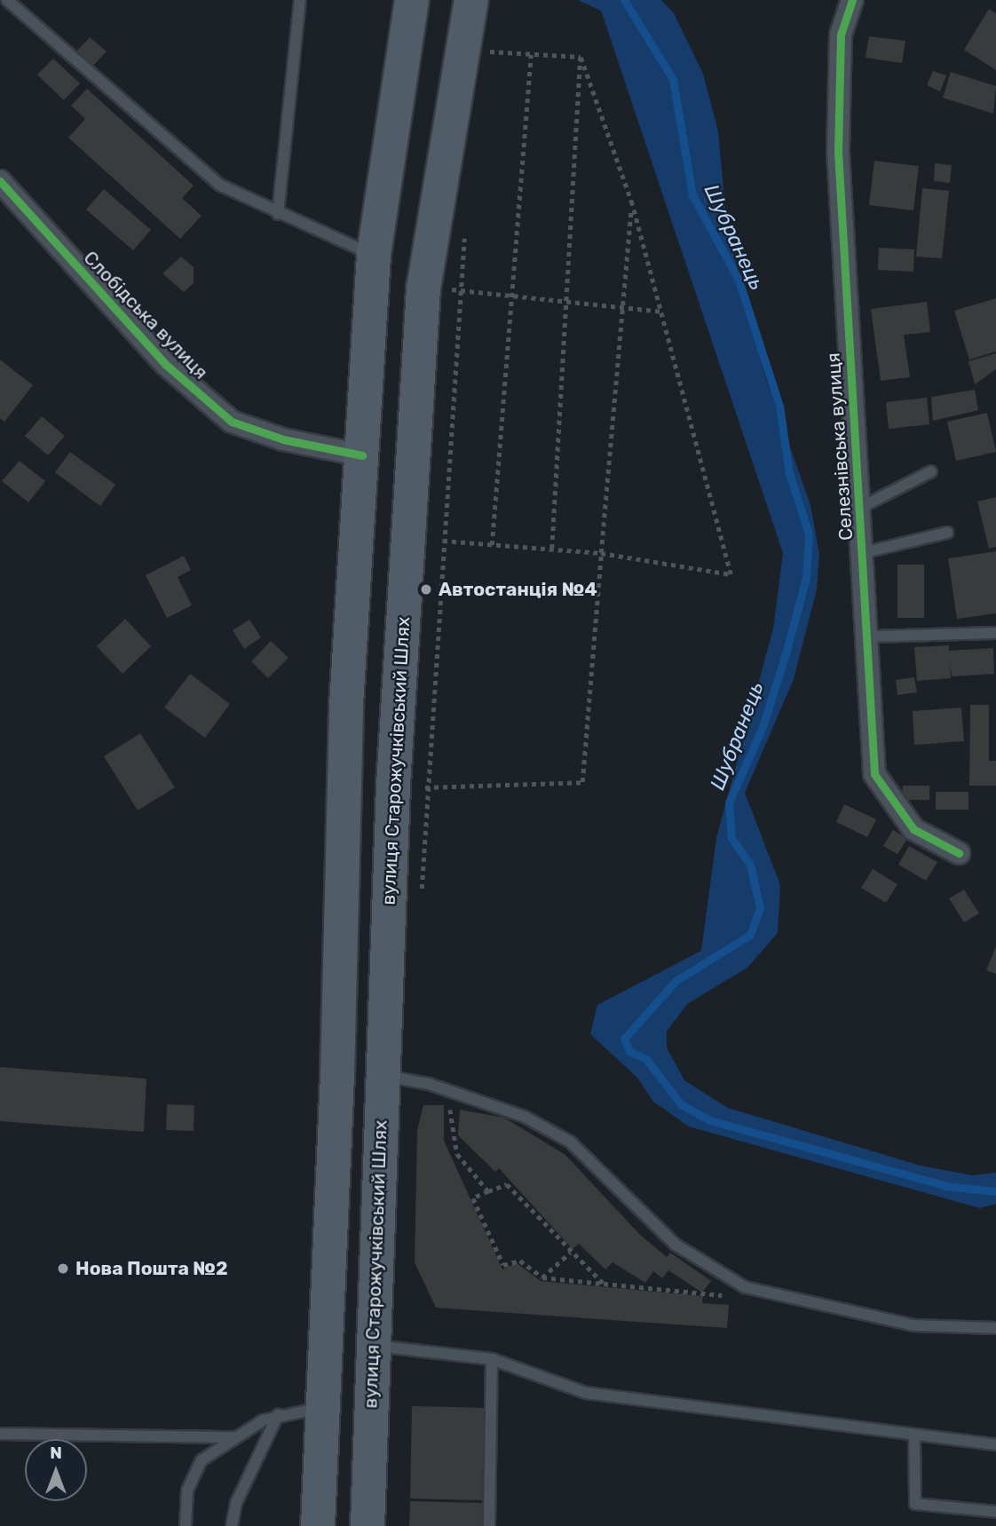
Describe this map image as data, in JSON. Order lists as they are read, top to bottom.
{
  "streets": {
    "main road": ["вулиця Старожучківський Шлях"],
    "street": ["Слобідська вулиця", "Селезнівська вулиця"]
  },
  "water": ["Шубранець"],
  "places": ["Автостанція №4", "Нова Пошта №2"],
  "north": "top"
}
